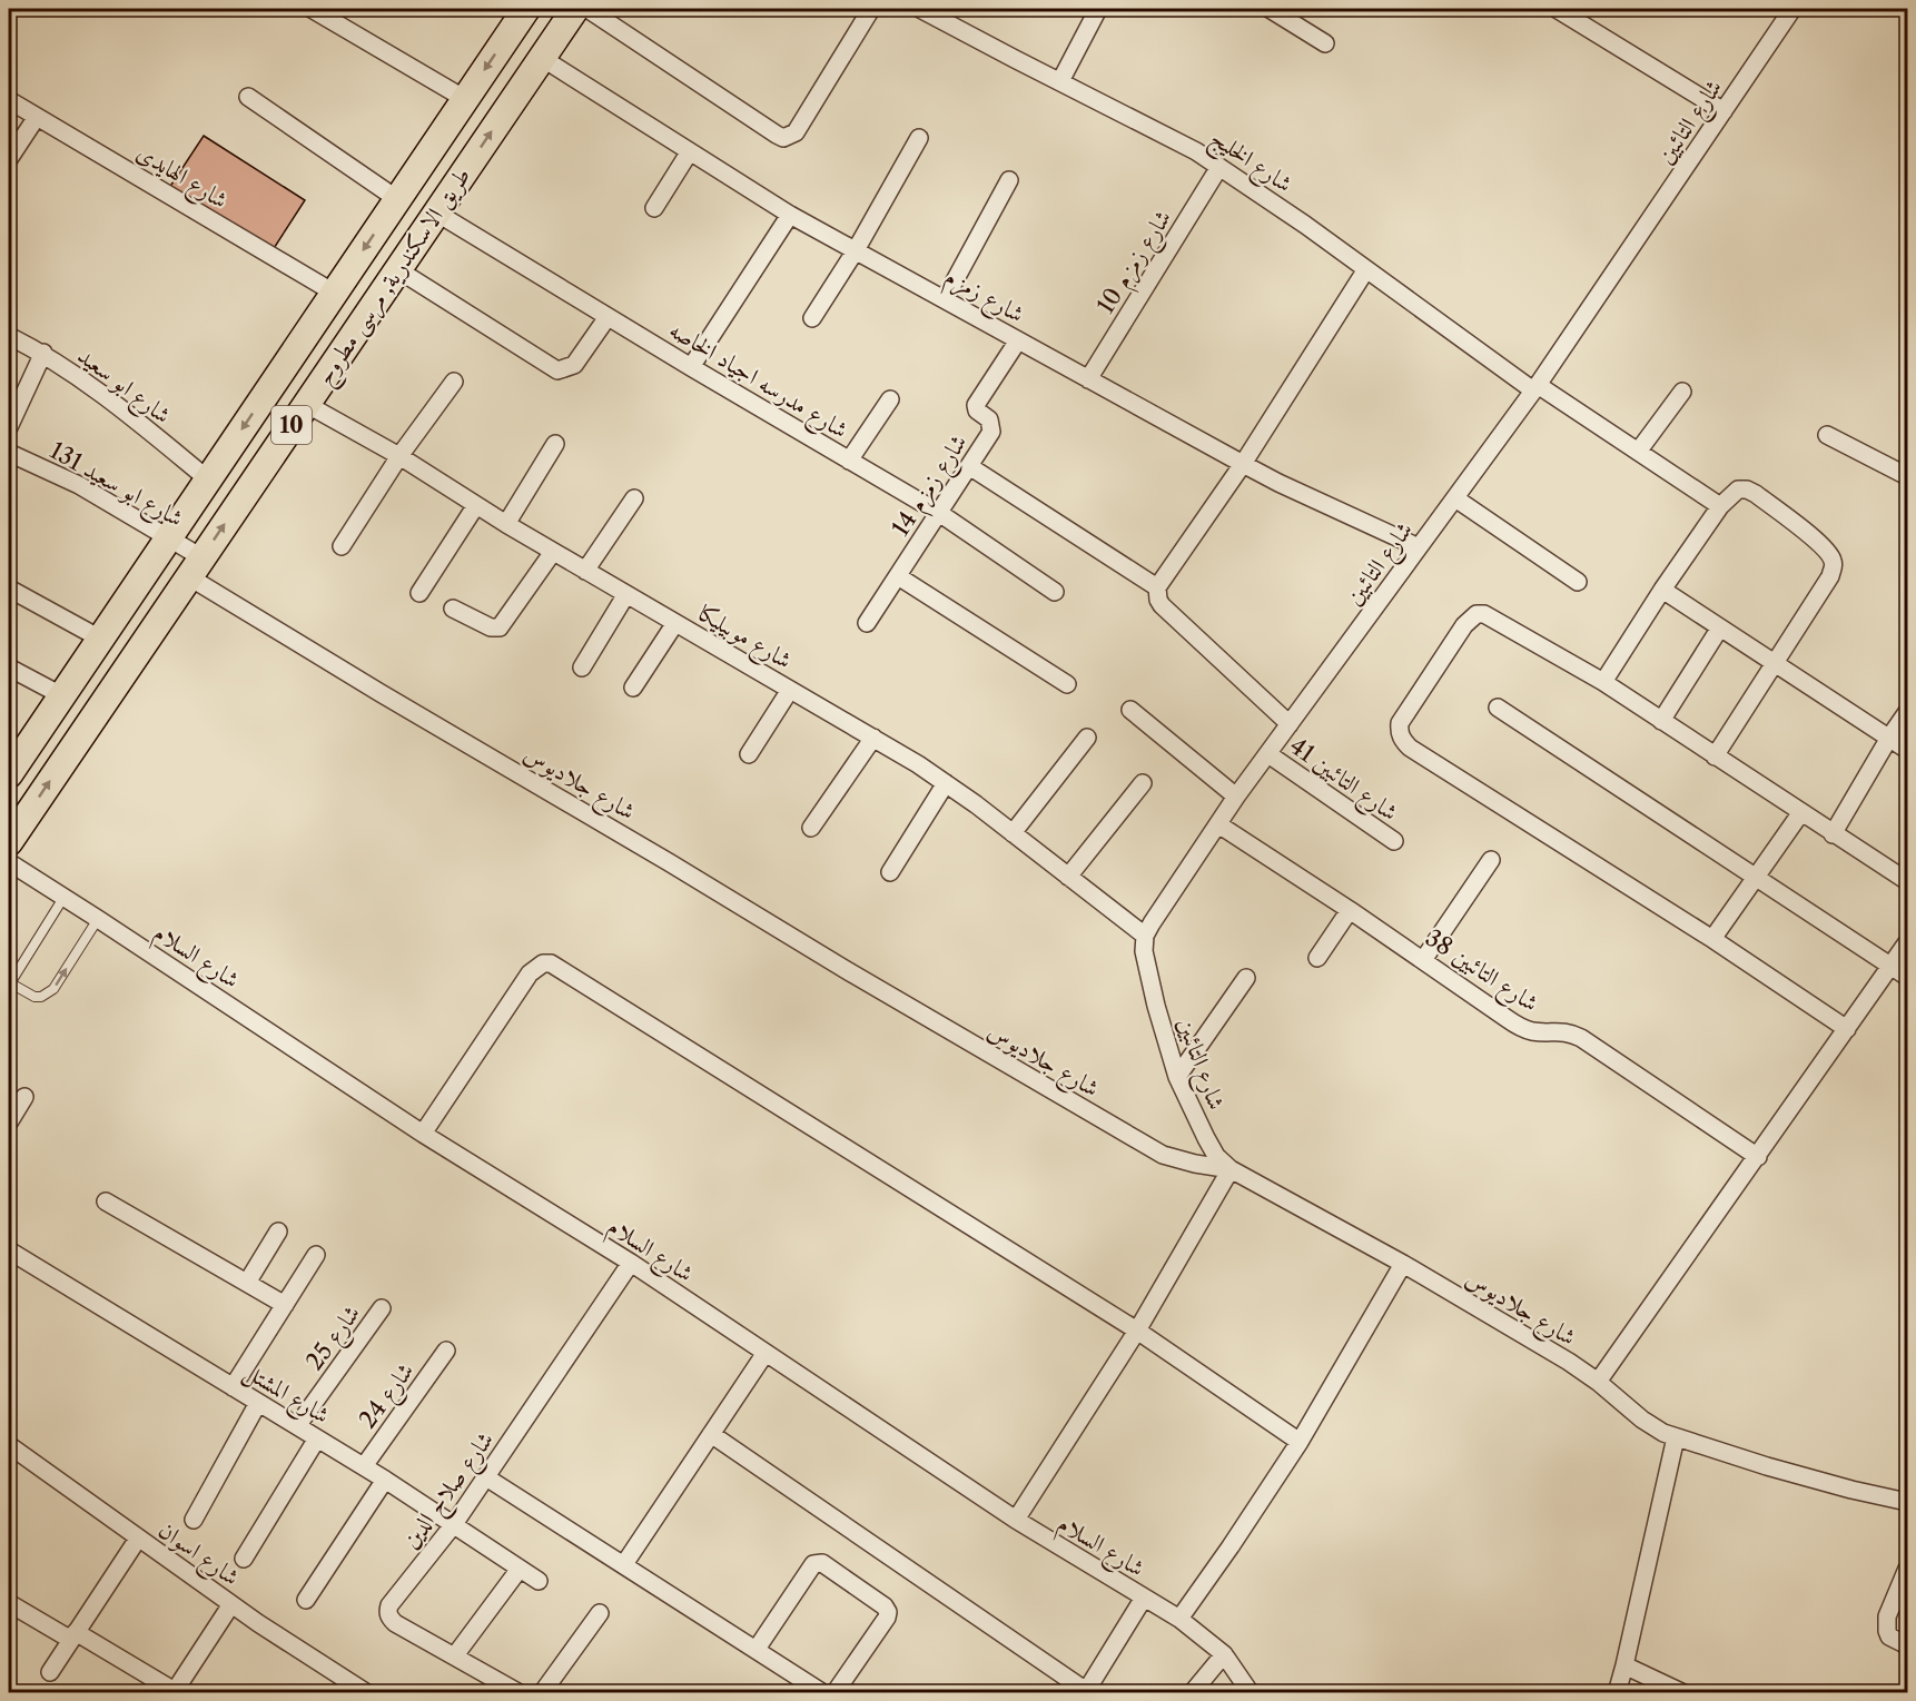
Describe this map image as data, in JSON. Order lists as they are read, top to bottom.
{
  "streets": {
    "main road": ["طريق الاسكندرية, مرسى مطروح", "10"],
    "street": [
      "شارع التائبين",
      "شارع الخليج",
      "شارع الهايدى",
      "شارع زمزم 10",
      "شارع زمزم",
      "شارع مدرسه اجياد الخاصه",
      "شارع ابو سعيد",
      "شارع ابو سعيد 131",
      "شارع زمزم 14",
      "شارع موبيليكا",
      "شارع التائبين 41",
      "شارع جلاديوس",
      "شارع السلام",
      "شارع التائبين 38",
      "شارع 25",
      "شارع المشتل",
      "شارع 24",
      "شارع صلاح الدين",
      "شارع اسوان"
    ]
  },
  "crossings": [
    ["شارع التائبين", "شارع الخليج"],
    ["شارع التائبين", "شارع زمزم"],
    ["شارع التائبين", "شارع موبيليكا"],
    ["شارع التائبين", "شارع التائبين 41"],
    ["شارع التائبين", "شارع جلاديوس"],
    ["شارع التائبين", "شارع التائبين 38"],
    ["شارع الخليج", "شارع زمزم 10"],
    ["شارع الهايدى", "طريق الاسكندرية, مرسى مطروح"],
    ["شارع زمزم 10", "شارع زمزم"],
    ["طريق الاسكندرية, مرسى مطروح", "شارع زمزم"],
    ["طريق الاسكندرية, مرسى مطروح", "شارع مدرسه اجياد الخاصه"],
    ["طريق الاسكندرية, مرسى مطروح", "شارع ابو سعيد"],
    ["طريق الاسكندرية, مرسى مطروح", "شارع ابو سعيد 131"],
    ["طريق الاسكندرية, مرسى مطروح", "شارع موبيليكا"],
    ["طريق الاسكندرية, مرسى مطروح", "شارع جلاديوس"],
    ["شارع زمزم", "شارع زمزم 14"],
    ["شارع مدرسه اجياد الخاصه", "شارع زمزم 14"],
    ["شارع ابو سعيد 131", "شارع جلاديوس"],
    ["شارع السلام", "شارع صلاح الدين"],
    ["شارع 25", "شارع المشتل"],
    ["شارع المشتل", "شارع 24"],
    ["شارع المشتل", "شارع صلاح الدين"]
  ]
}
